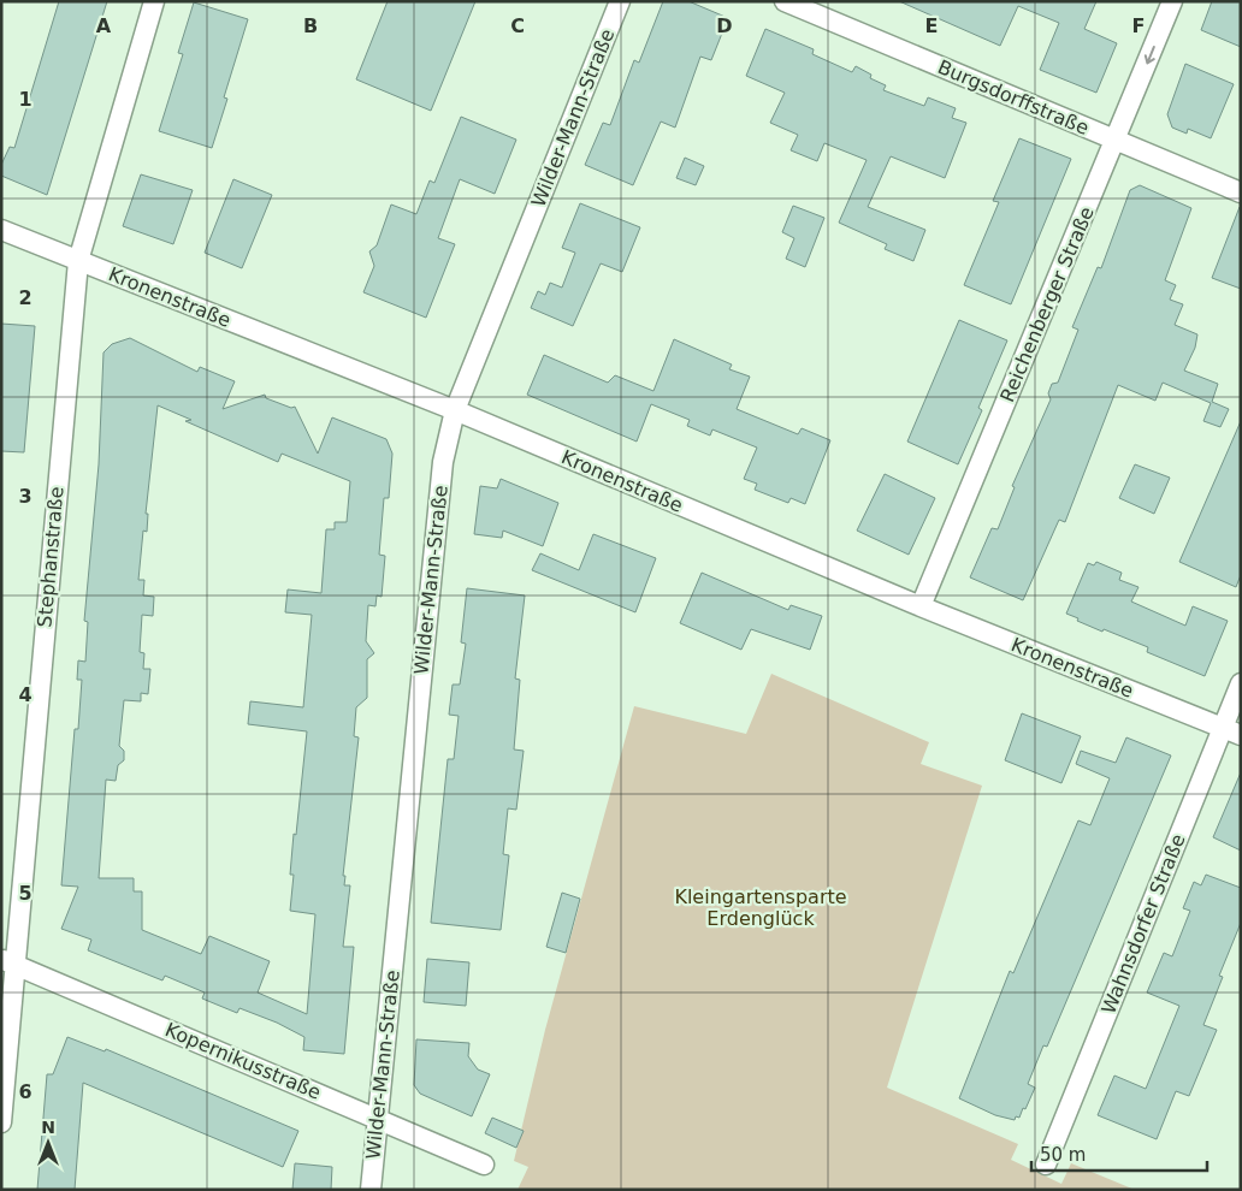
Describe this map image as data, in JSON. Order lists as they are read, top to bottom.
{
  "streets": {
    "street": [
      "Burgsdorffstraße",
      "Wilder-Mann-Straße",
      "Kronenstraße",
      "Reichenberger Straße",
      "Stephanstraße",
      "Wahnsdorfer Straße",
      "Kopernikusstraße"
    ]
  },
  "crossings": [
    ["Burgsdorffstraße", "Reichenberger Straße"],
    ["Wilder-Mann-Straße", "Kronenstraße"],
    ["Wilder-Mann-Straße", "Kopernikusstraße"],
    ["Kronenstraße", "Reichenberger Straße"],
    ["Kronenstraße", "Stephanstraße"],
    ["Kronenstraße", "Wahnsdorfer Straße"],
    ["Stephanstraße", "Kopernikusstraße"]
  ],
  "parks": ["Kleingartensparte Erdenglück"],
  "scale_bar": "50 m",
  "north": "top",
  "grid": {
    "columns": [
      "A",
      "B",
      "C",
      "D",
      "E",
      "F"
    ],
    "rows": [
      "1",
      "2",
      "3",
      "4",
      "5",
      "6"
    ]
  }
}
